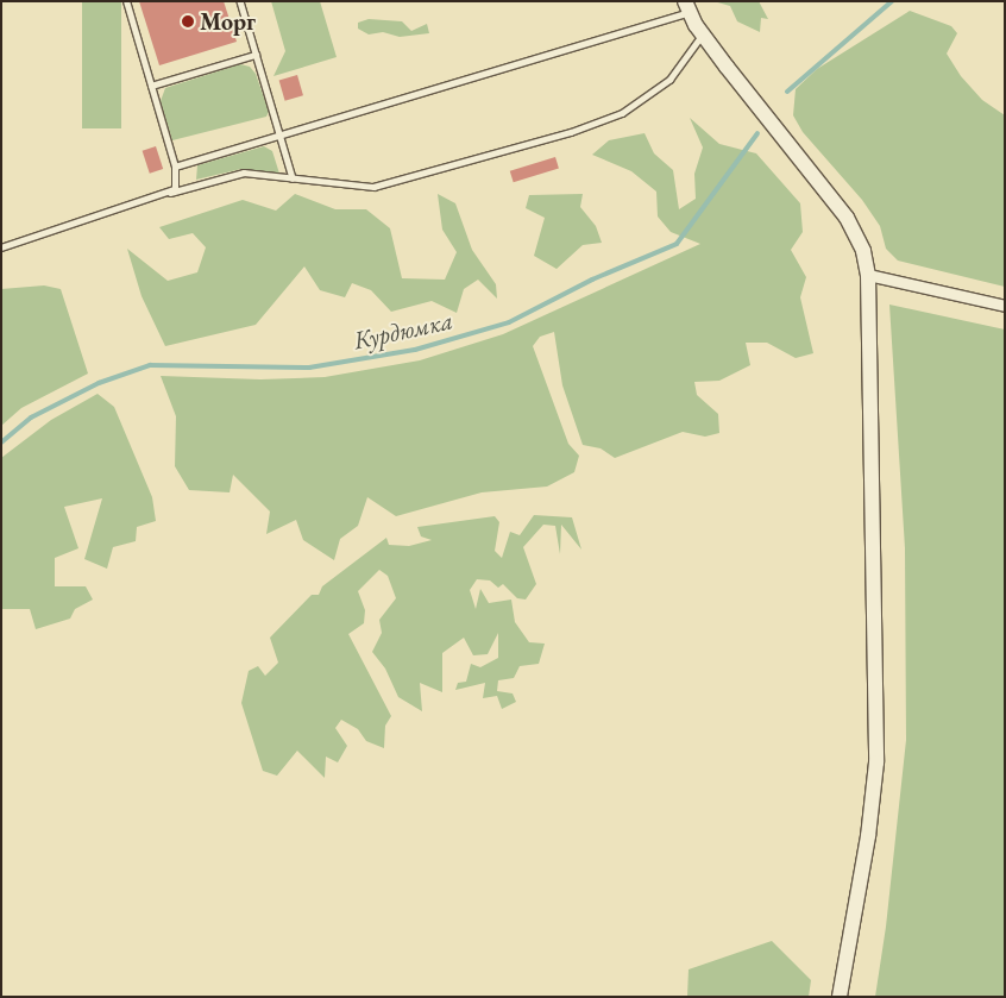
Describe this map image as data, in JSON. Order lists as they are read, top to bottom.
{
  "water": ["Курдюмка"],
  "places": ["Морг"]
}
